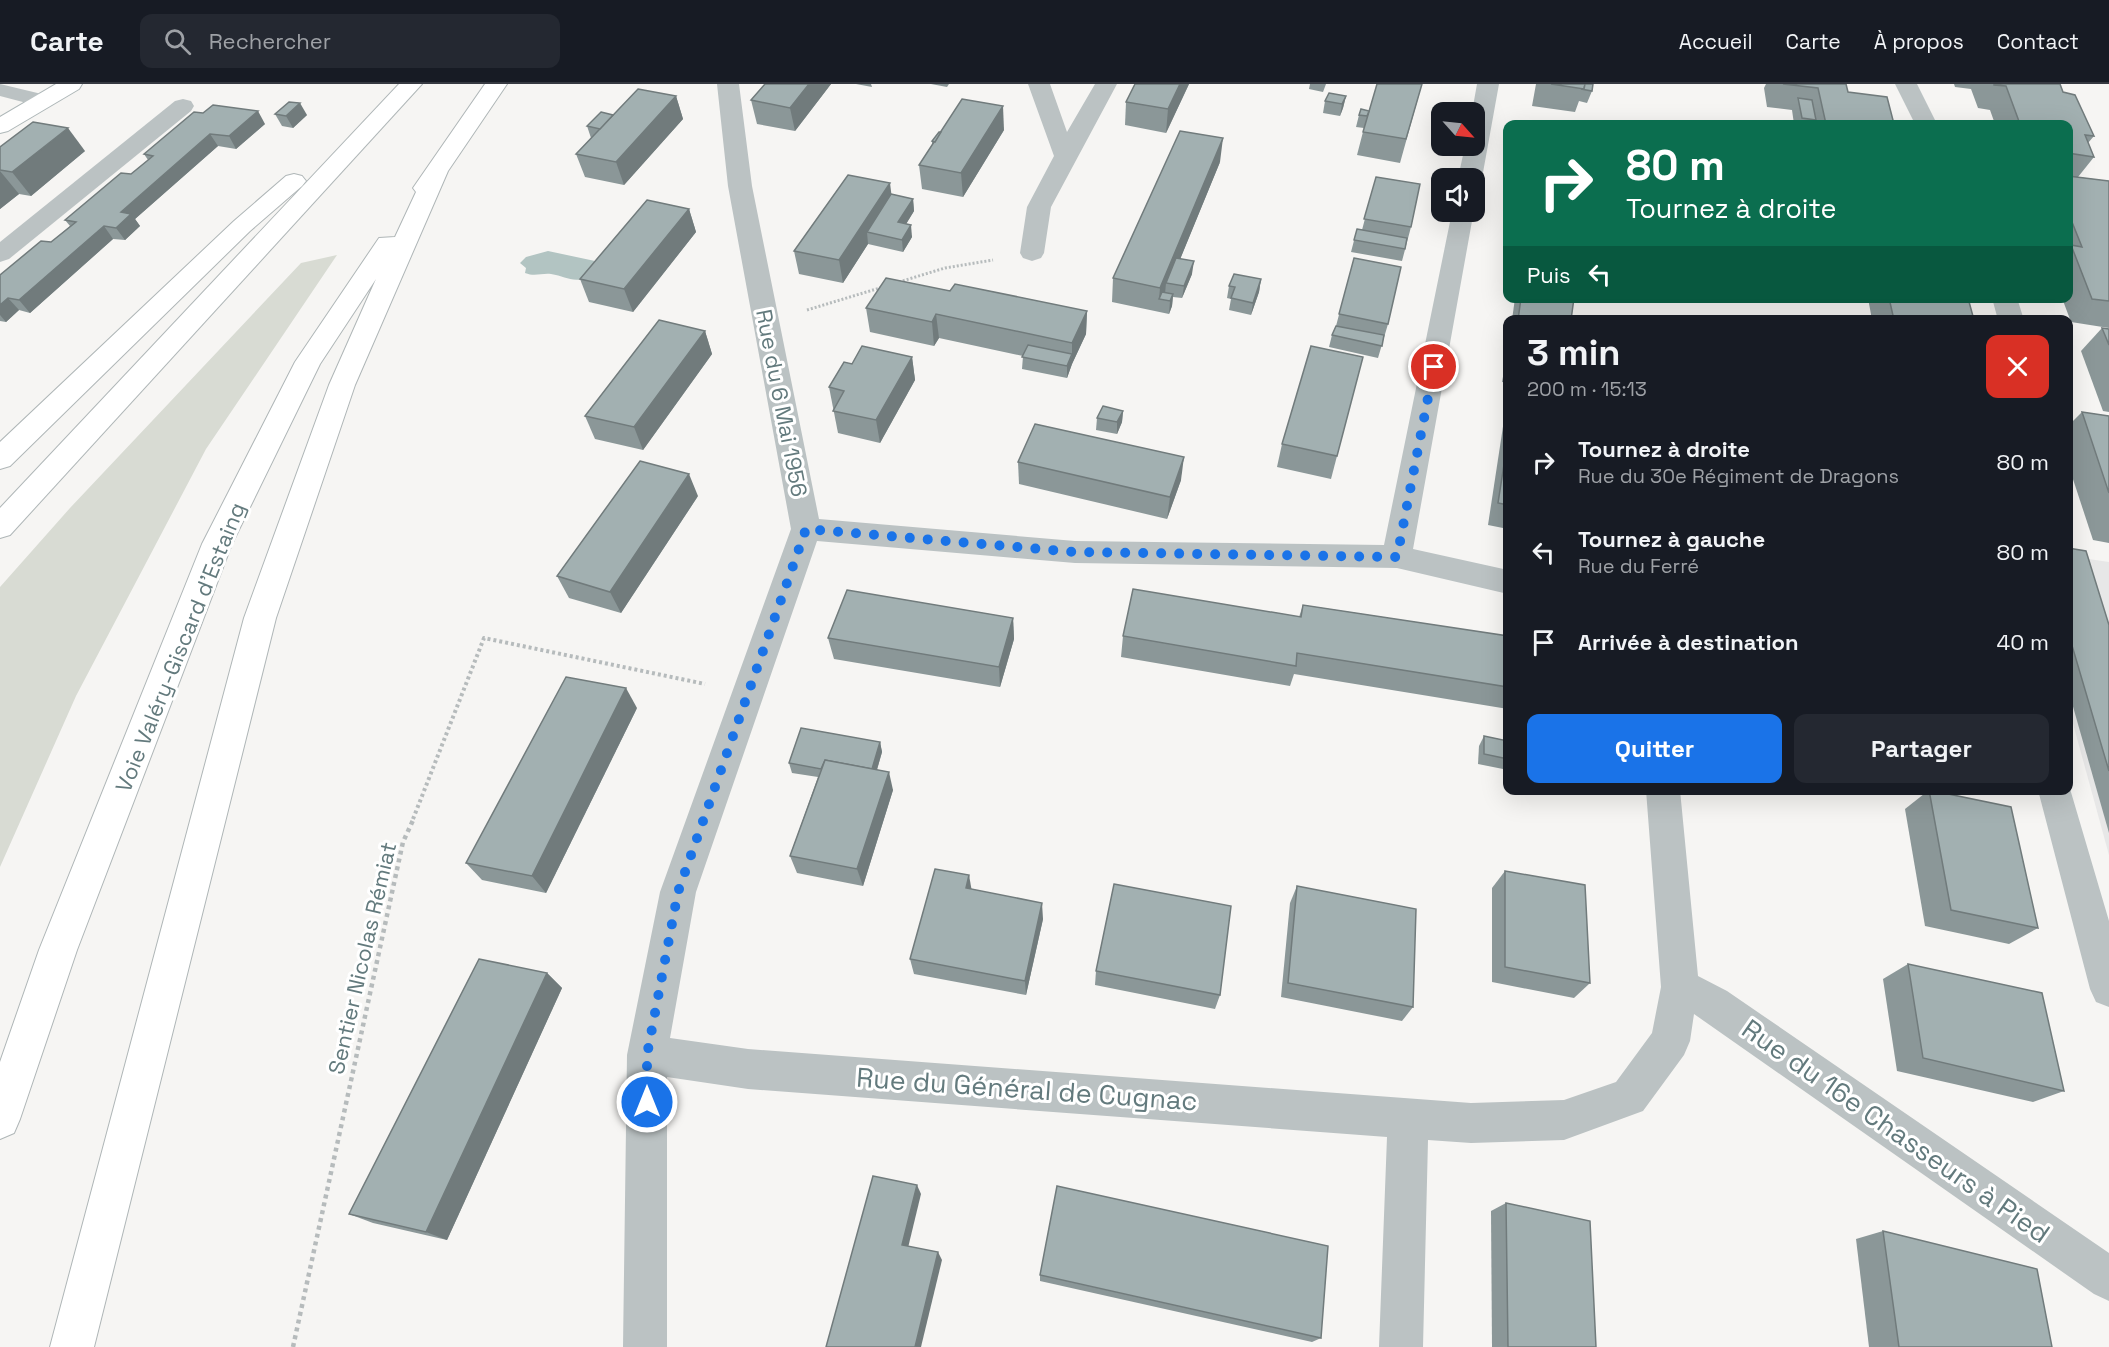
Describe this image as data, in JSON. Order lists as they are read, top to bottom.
{
  "streets": {
    "main road": ["Voie Valéry-Giscard d'Estaing"],
    "street": ["Rue du 6 Mai 1956", "Rue du Général de Cugnac", "Rue du 16e Chasseurs à Pied"],
    "path": ["Sentier Nicolas Rémiat"]
  },
  "crossings": [
    ["Rue du 6 Mai 1956", "Sentier Nicolas Rémiat"],
    ["Rue du 6 Mai 1956", "Rue du Général de Cugnac"],
    ["Rue du Général de Cugnac", "Rue du 16e Chasseurs à Pied"]
  ],
  "north": "bottom right",
  "page": {
    "header": "Carte",
    "search": "Rechercher",
    "nav": [
      "Accueil",
      "Carte",
      "À propos",
      "Contact"
    ],
    "turn": ["80 m", "Tournez à droite"],
    "then": "Puis",
    "heading": ["3 min", "200 m · 15:13"],
    "list": [
      {
        "name": "Tournez à droite",
        "note": "Rue du 30e Régiment de Dragons",
        "value": "80 m"
      },
      {
        "name": "Tournez à gauche",
        "note": "Rue du Ferré",
        "value": "80 m"
      },
      {
        "name": "Arrivée à destination",
        "value": "40 m"
      }
    ],
    "buttons": ["Quitter", "Partager"]
  }
}
